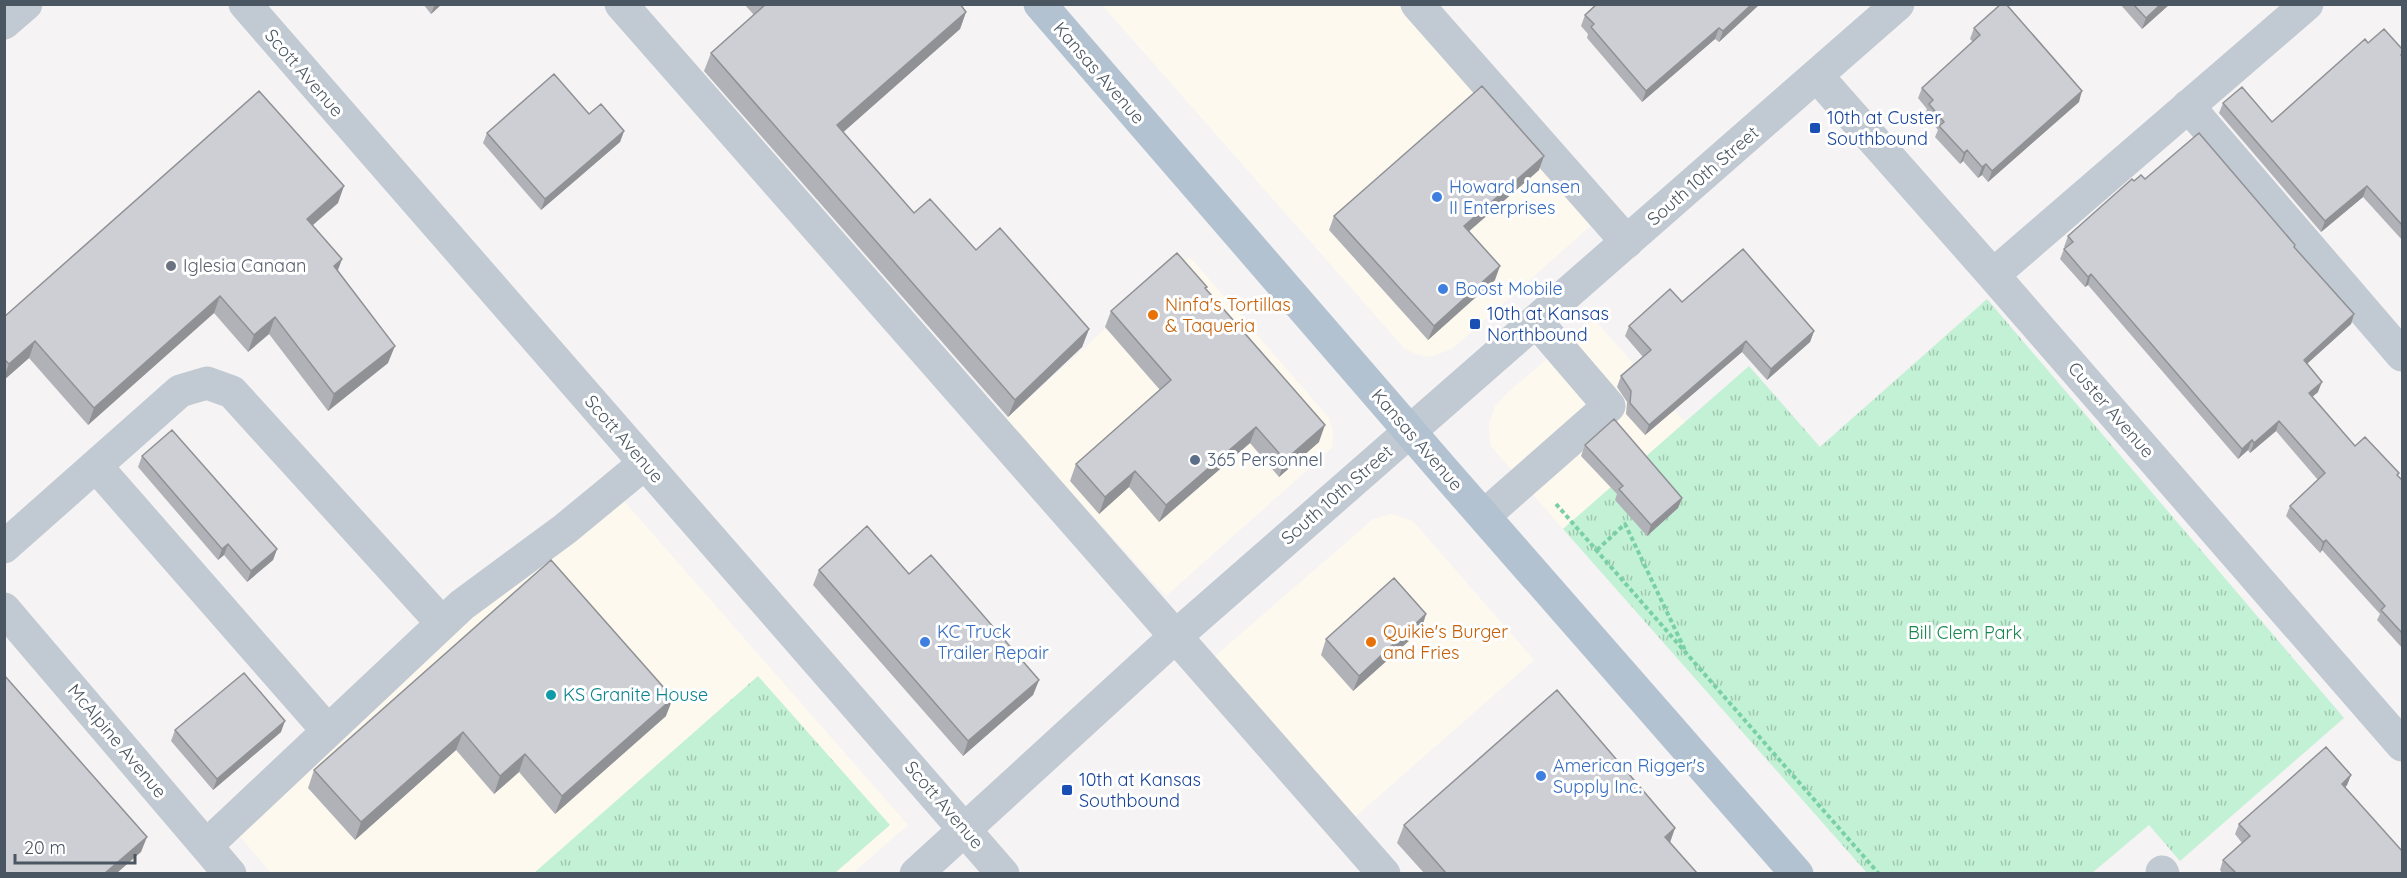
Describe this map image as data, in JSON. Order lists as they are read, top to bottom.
{
  "streets": {
    "main road": ["Kansas Avenue"],
    "street": [
      "Scott Avenue",
      "South 10th Street",
      "Custer Avenue",
      "McAlpine Avenue"
    ]
  },
  "crossings": [
    ["Scott Avenue", "South 10th Street"],
    ["Kansas Avenue", "South 10th Street"],
    ["South 10th Street", "Custer Avenue"]
  ],
  "parks": ["Bill Clem Park"],
  "places": {
    "transit": ["10th at Custer Southbound", "10th at Kansas Northbound", "10th at Kansas Southbound"],
    "other": [
      "Howard Jansen II Enterprises",
      "Iglesia Canaan",
      "Boost Mobile",
      "Ninfa's Tortillas & Taqueria",
      "365 Personnel",
      "KC Truck Trailer Repair",
      "Quikie's Burger and Fries",
      "KS Granite House",
      "American Rigger's Supply Inc."
    ]
  },
  "scale_bar": "20 m"
}
